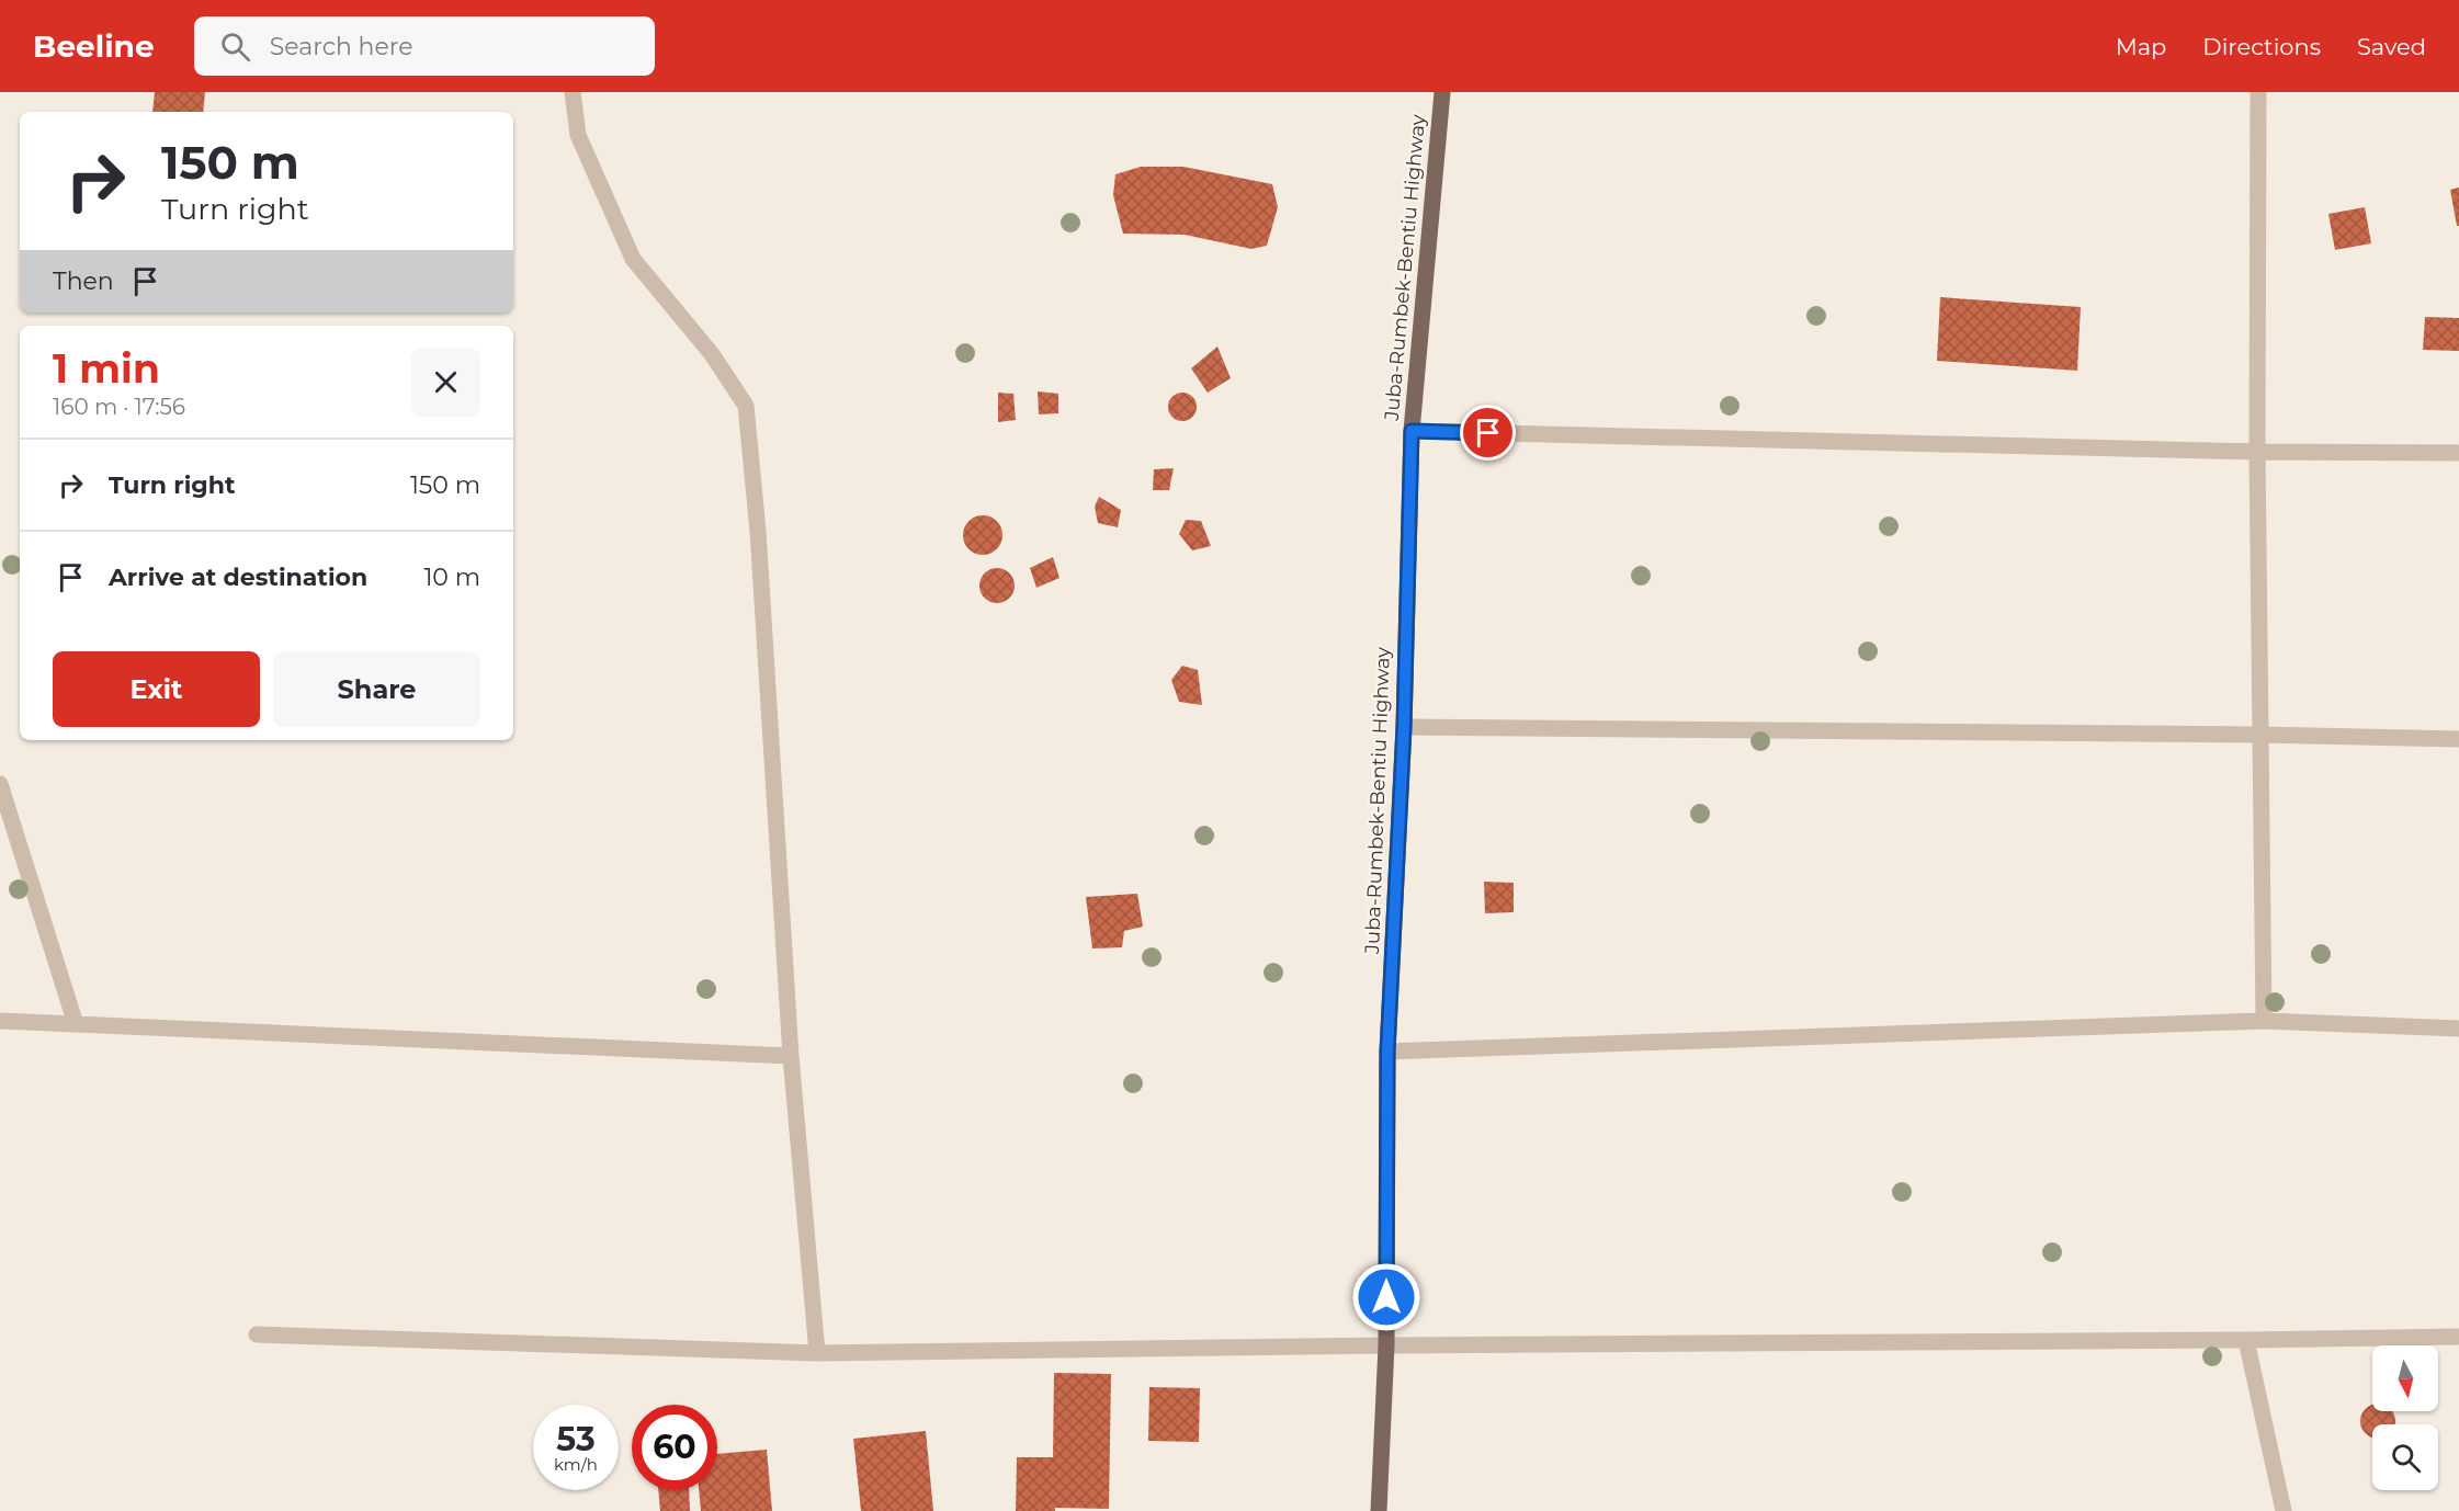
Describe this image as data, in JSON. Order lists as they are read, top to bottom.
{
  "streets": {
    "main road": ["Juba-Rumbek-Bentiu Highway"]
  },
  "north": "bottom",
  "page": {
    "header": "Beeline",
    "search": "Search here",
    "nav": ["Map", "Directions", "Saved"],
    "turn": ["150 m", "Turn right"],
    "then": "Then",
    "heading": ["1 min", "160 m · 17:56"],
    "list": [
      {
        "name": "Turn right",
        "value": "150 m"
      },
      {
        "name": "Arrive at destination",
        "value": "10 m"
      }
    ],
    "buttons": ["Exit", "Share"],
    "speed": "53 km/h",
    "limit": "60"
  }
}
